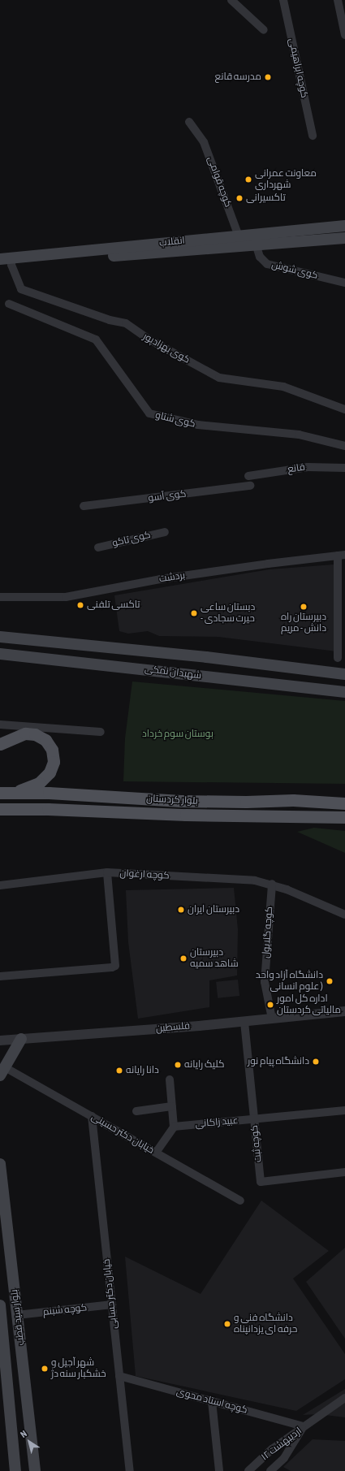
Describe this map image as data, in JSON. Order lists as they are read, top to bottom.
{
  "streets": {
    "main road": [
      "انقلاب",
      "شهیدان نمکی",
      "بلوار کردستان",
      "بلوار سید قطب"
    ],
    "street": [
      "کوچه ابراهیمی",
      "کوچه قوامی",
      "کوی شوش",
      "کوی بهزادپور",
      "کوی شتاو",
      "قانع",
      "کوی آسو",
      "کوی تاکو",
      "بردشت",
      "کوچه ارغوان",
      "کوچه گلایول",
      "فلسطین",
      "عبید زاکانی",
      "خیابان دکتر حسینی",
      "کوچه ثبت",
      "خیابان دکتر حسابی",
      "کوچه شبنم",
      "کوچه استاد محوی",
      "۱۲ اردیبهشت"
    ]
  },
  "crossings": [
    ["کوچه قوامی", "انقلاب"],
    ["انقلاب", "کوی شوش"],
    ["انقلاب", "کوی بهزادپور"],
    ["کوچه ارغوان", "کوچه گلایول"],
    ["کوچه گلایول", "فلسطین"],
    ["فلسطین", "کوچه ثبت"],
    ["عبید زاکانی", "کوچه ثبت"],
    ["خیابان دکتر حسینی", "خیابان دکتر حسابی"],
    ["خیابان دکتر حسابی", "کوچه شبنم"],
    ["خیابان دکتر حسابی", "کوچه استاد محوی"],
    ["کوچه شبنم", "بلوار سید قطب"],
    ["کوچه استاد محوی", "۱۲ اردیبهشت"]
  ],
  "parks": ["بوستان سوم خرداد"],
  "places": [
    "مدرسه قانع",
    "معاونت عمرانی شهرداری",
    "تاکسیرانی",
    "تاکسی تلفنی",
    "دبیرستان راه دانش - مریم",
    "دبستان ساعی - حیرت سجادی",
    "دبیرستان ایران",
    "دبیرستان شاهد سمیه",
    "دانشگاه آزاد واحد علوم انسانی )",
    "اداره کل امور مالیاتی کردستان",
    "دانشگاه پیام نور",
    "کلیک رایانه",
    "دانا رایانه",
    "دانشگاه فنی و حرفه ای یزدانپناه",
    "شهر آجیل و خشکبار سنه دژ"
  ],
  "north": "top left"
}
